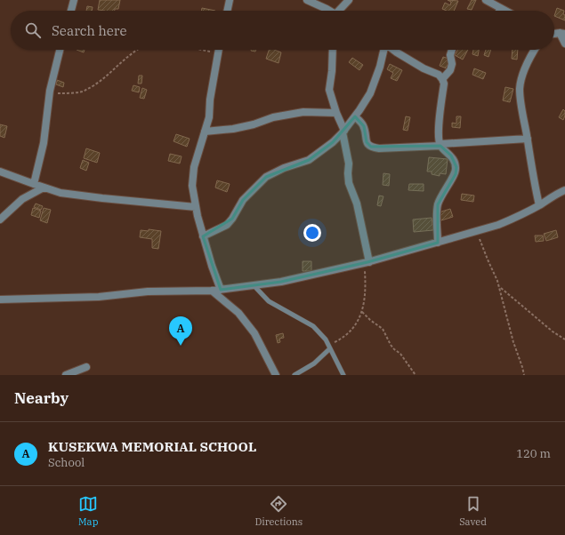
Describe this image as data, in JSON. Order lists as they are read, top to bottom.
{
  "page": {
    "search": "Search here",
    "pins": "A",
    "heading": "Nearby",
    "list": [
      {
        "mark": "A",
        "name": "KUSEKWA MEMORIAL SCHOOL",
        "note": "School",
        "value": "120 m"
      }
    ],
    "nav": ["Map", "Directions", "Saved"]
  }
}
